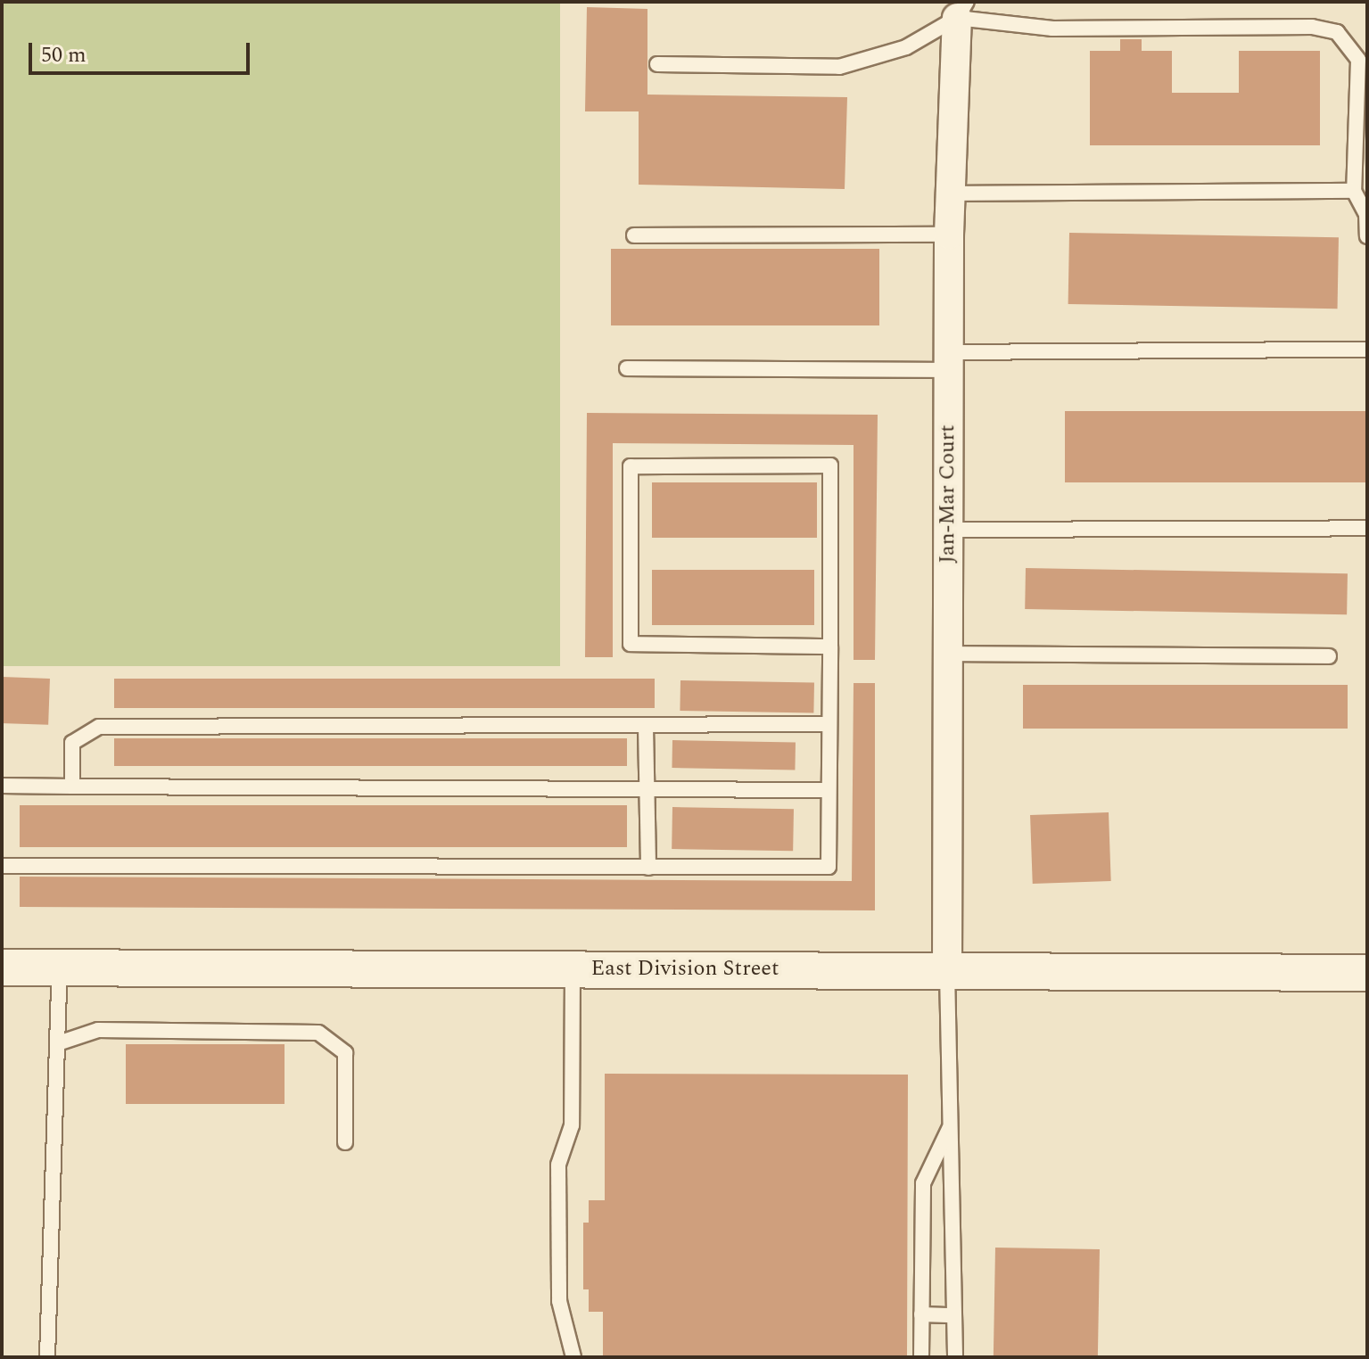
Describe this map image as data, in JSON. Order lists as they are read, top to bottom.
{
  "streets": {
    "street": ["Jan-Mar Court", "East Division Street"]
  },
  "crossings": [
    ["Jan-Mar Court", "East Division Street"]
  ],
  "scale_bar": "50 m"
}
